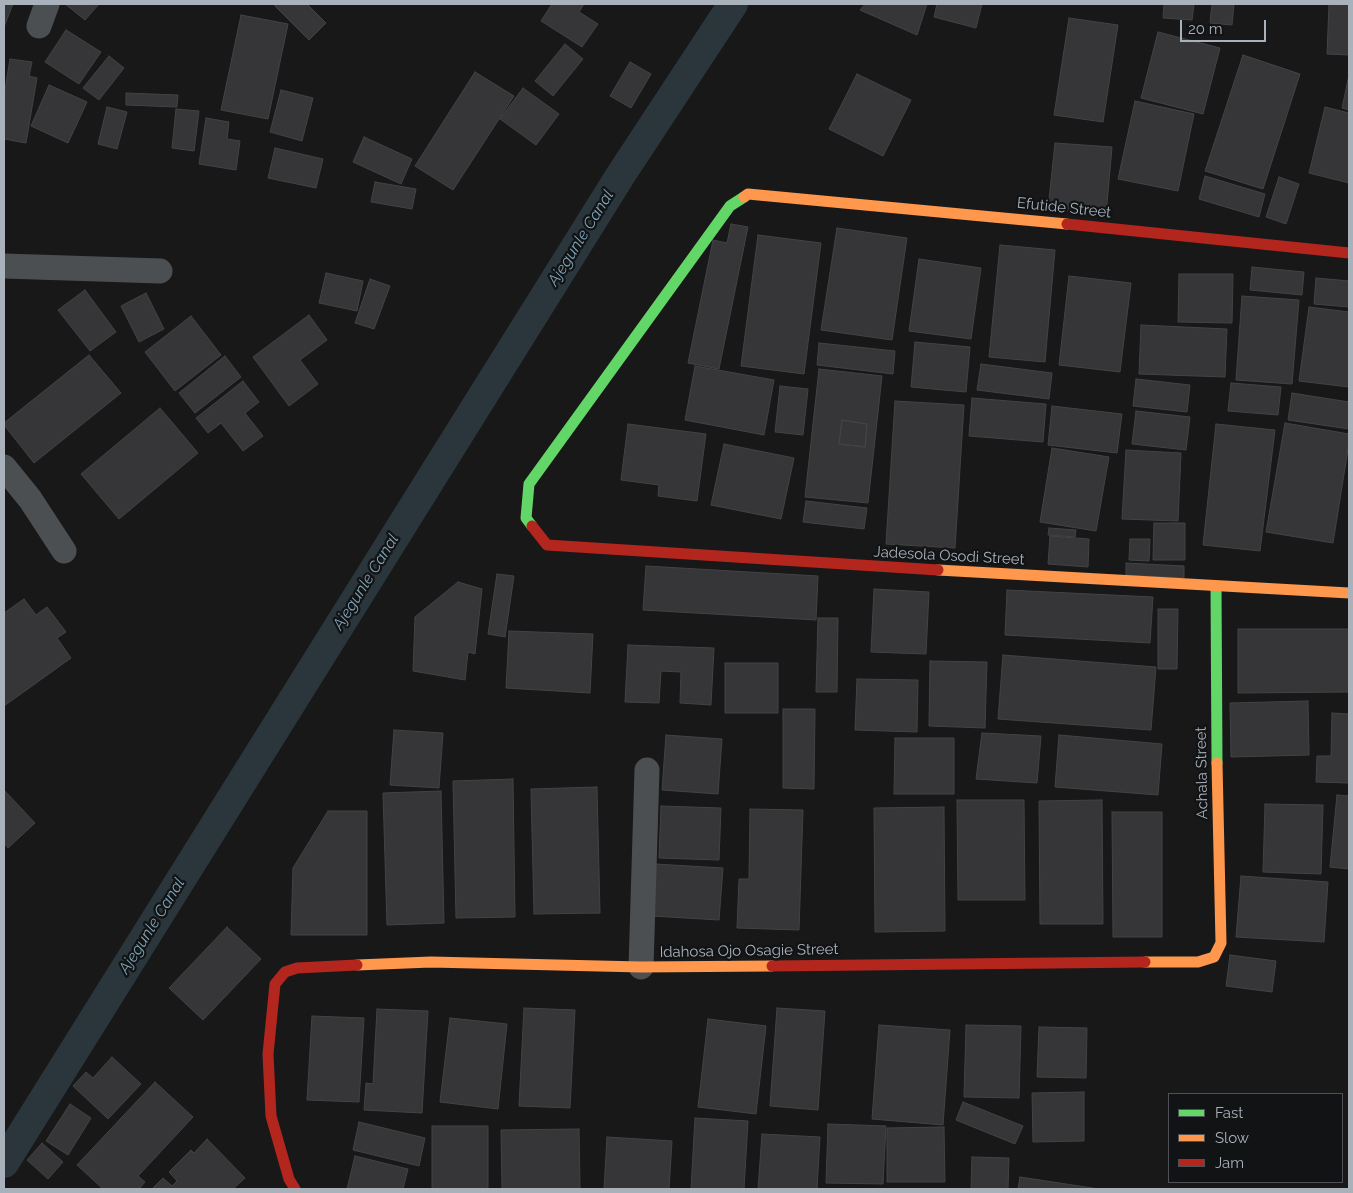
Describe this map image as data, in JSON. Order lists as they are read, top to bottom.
{
  "streets": {
    "street": [
      "Efutide Street",
      "Jadesola Osodi Street",
      "Achala Street",
      "Idahosa Ojo Osagie Street"
    ]
  },
  "crossings": [
    ["Efutide Street", "Jadesola Osodi Street"],
    ["Jadesola Osodi Street", "Achala Street"],
    ["Achala Street", "Idahosa Ojo Osagie Street"]
  ],
  "water": ["Ajegunle Canal"],
  "legend": ["Fast", "Slow", "Jam"],
  "scale_bar": "20 m"
}
